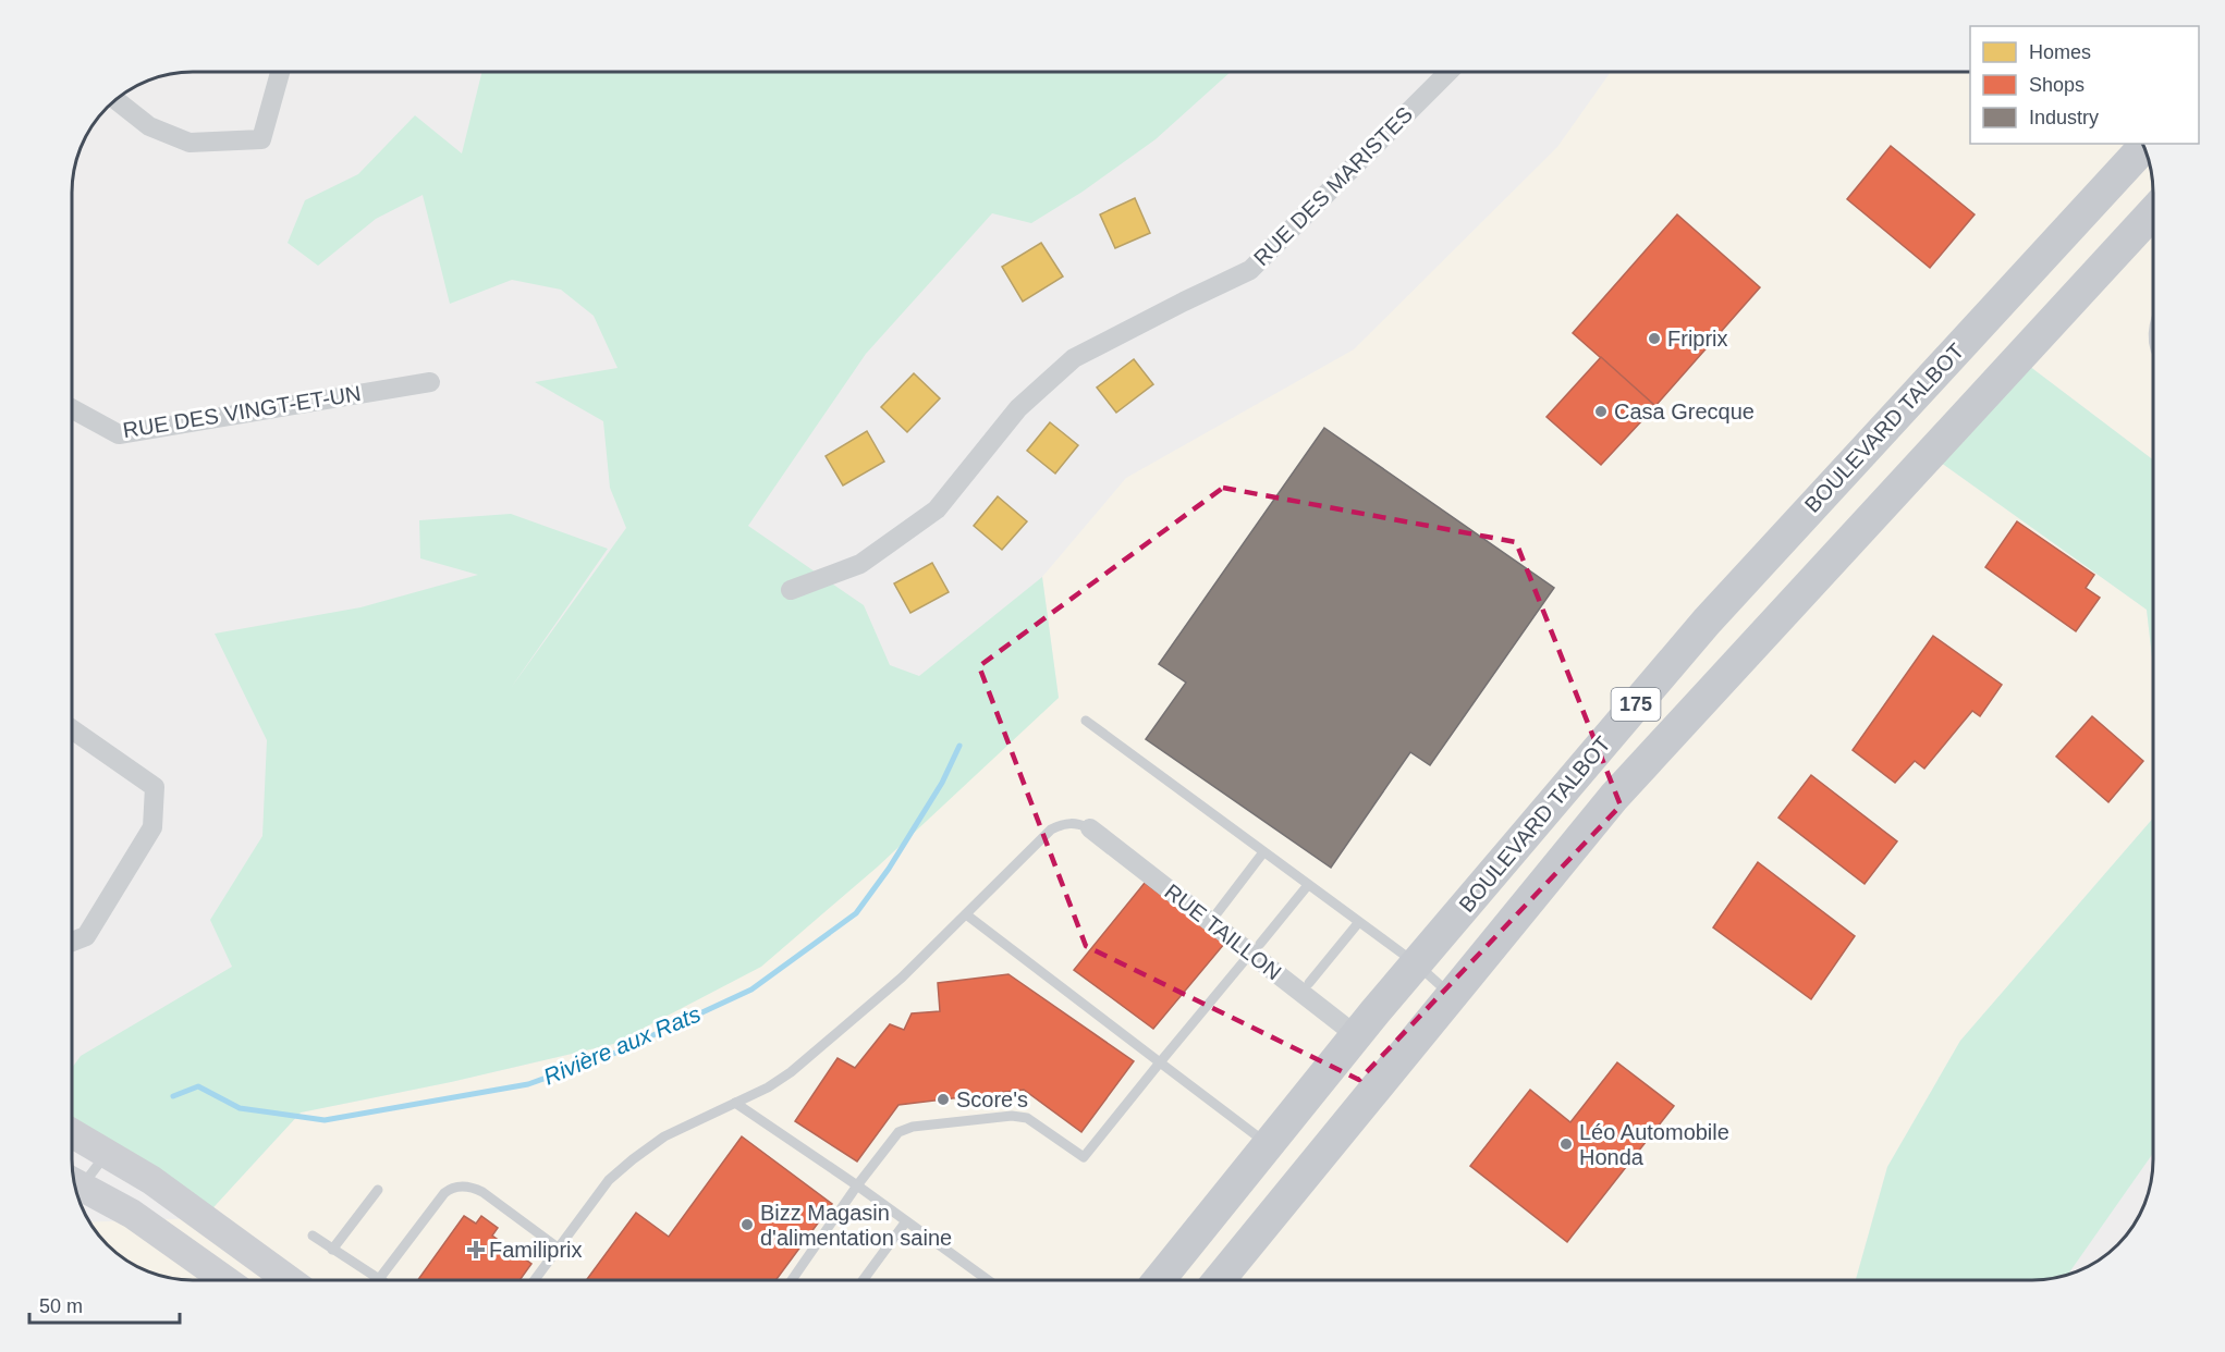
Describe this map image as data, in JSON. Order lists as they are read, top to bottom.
{
  "streets": {
    "main road": ["BOULEVARD TALBOT", "175"],
    "street": ["RUE DES MARISTES", "RUE DES VINGT-ET-UN", "RUE TAILLON"]
  },
  "crossings": [
    ["BOULEVARD TALBOT", "RUE TAILLON"]
  ],
  "water": ["Rivière aux Rats"],
  "places": {
    "other": [
      "Friprix",
      "Casa Grecque",
      "Score's",
      "Léo Automobile Honda",
      "Bizz Magasin d'alimentation saine"
    ],
    "health": ["Familiprix"]
  },
  "legend": ["Homes", "Shops", "Industry"],
  "scale_bar": "50 m"
}
